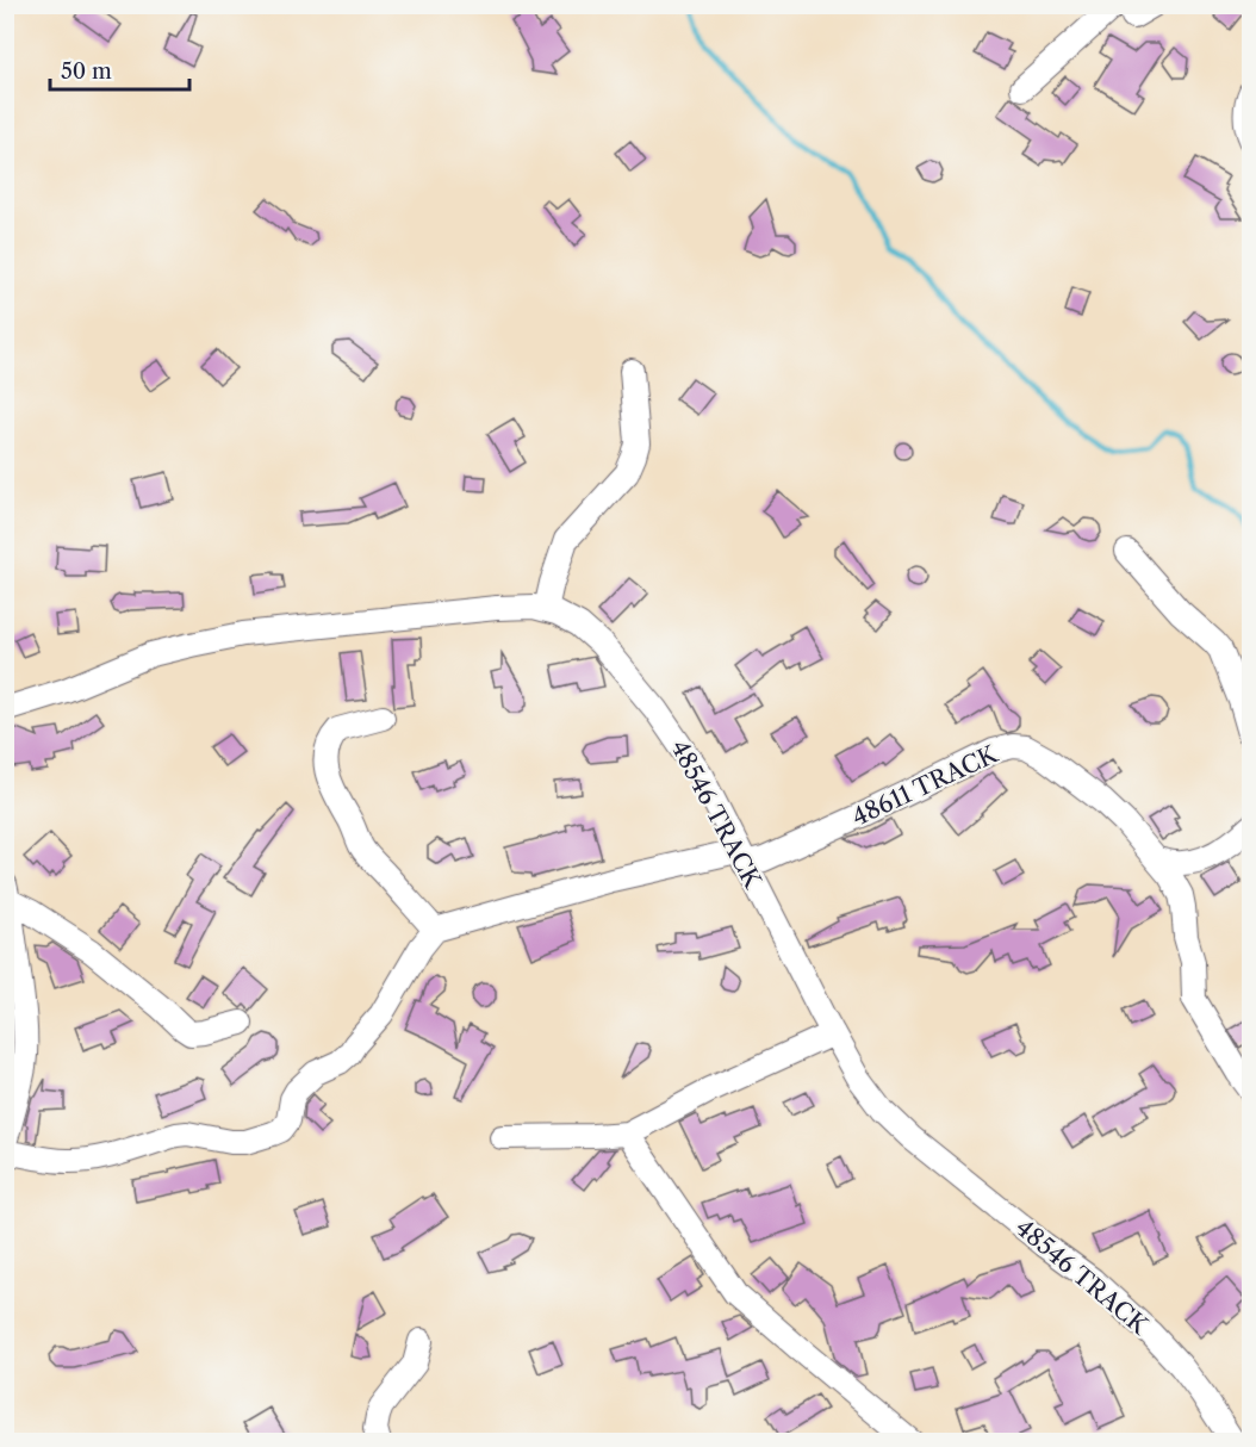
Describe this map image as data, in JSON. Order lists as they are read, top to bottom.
{
  "streets": {
    "street": ["48611 TRACK", "48546 TRACK"]
  },
  "crossings": [
    ["48611 TRACK", "48546 TRACK"]
  ],
  "scale_bar": "50 m"
}
